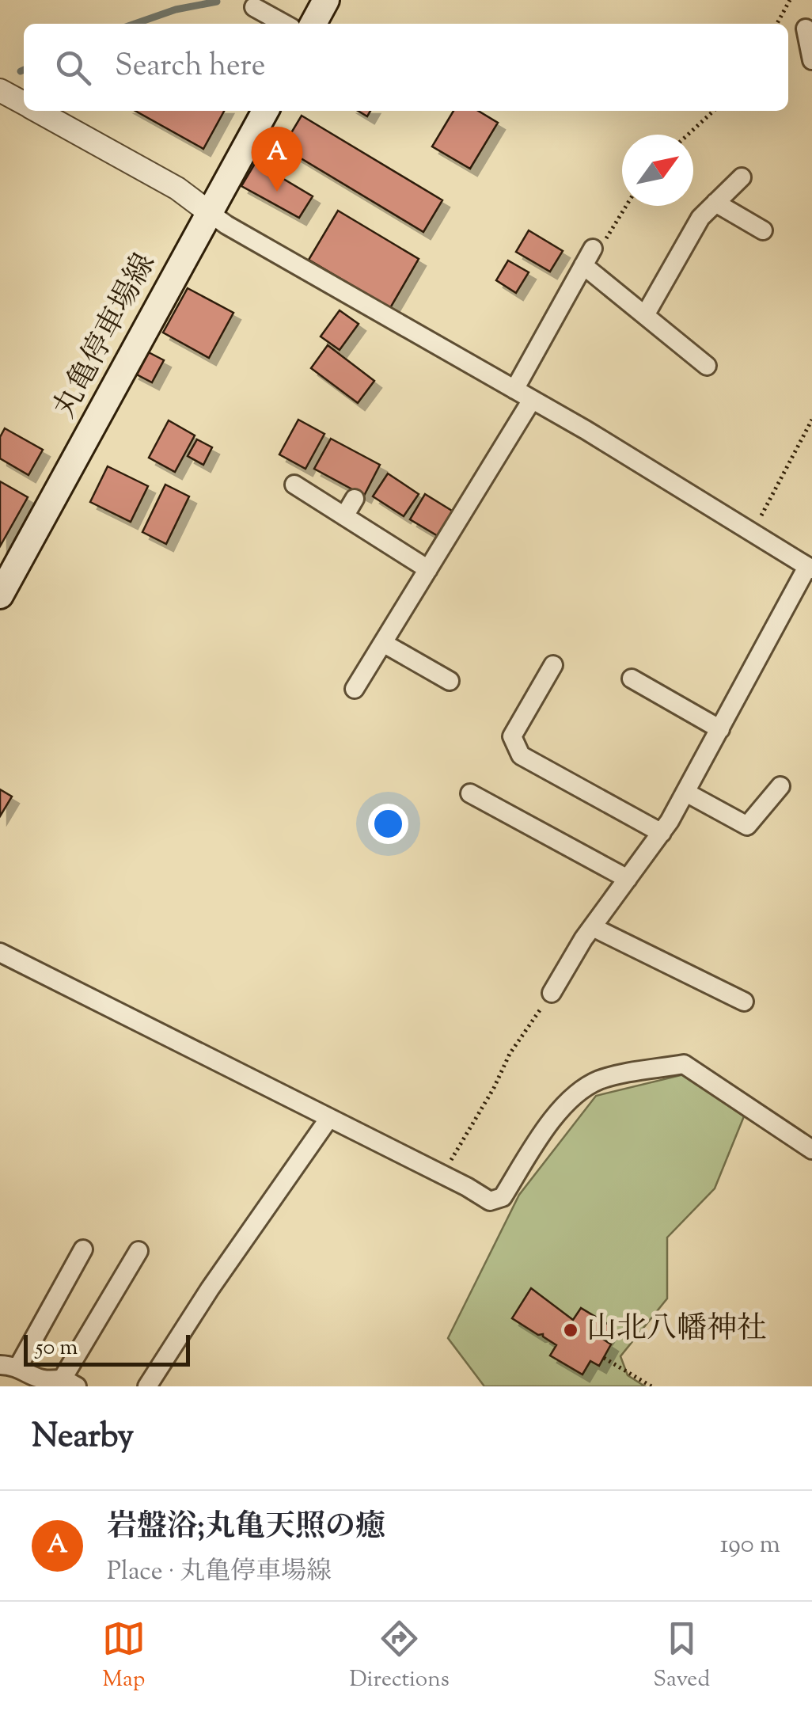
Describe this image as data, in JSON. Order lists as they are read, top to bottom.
{
  "streets": {
    "main road": ["丸亀停車場線"]
  },
  "places": ["山北八幡神社"],
  "scale_bar": "50 m",
  "north": "top right",
  "page": {
    "search": "Search here",
    "pins": "A",
    "scale": "50 m",
    "heading": "Nearby",
    "list": [
      {
        "mark": "A",
        "name": "岩盤浴;丸亀天照の癒",
        "note": "Place · 丸亀停車場線",
        "value": "190 m"
      }
    ],
    "nav": ["Map", "Directions", "Saved"]
  }
}
